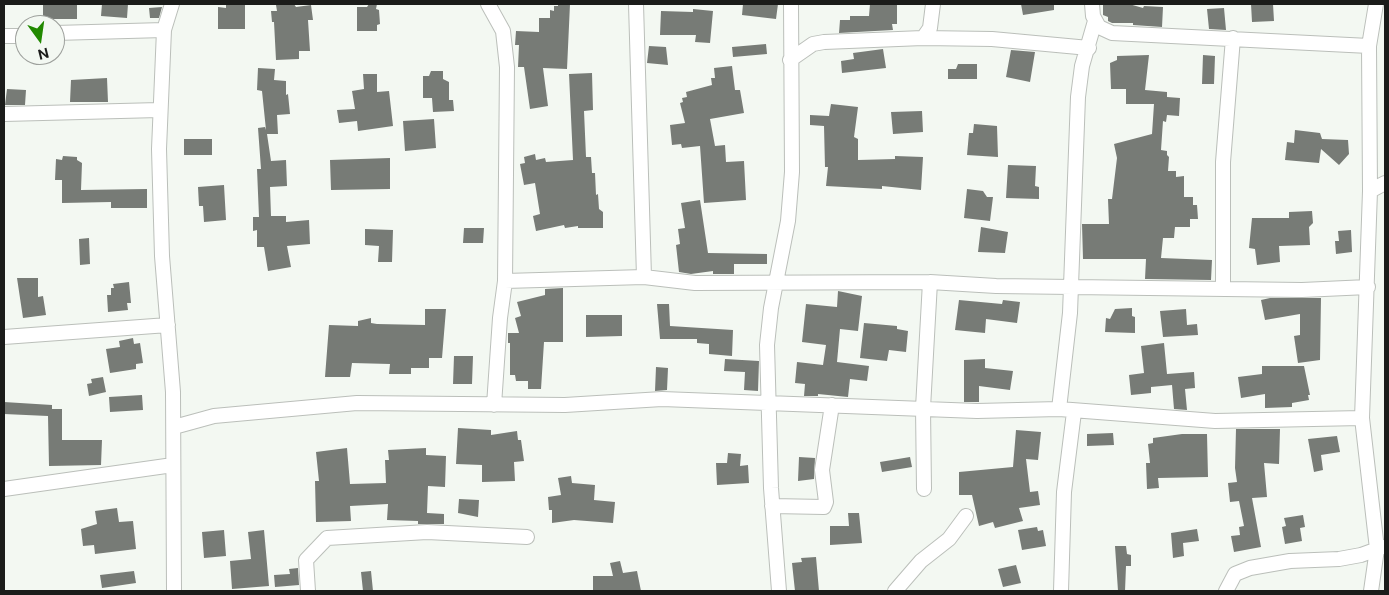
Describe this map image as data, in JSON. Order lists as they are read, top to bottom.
{
  "north": "bottom"
}
